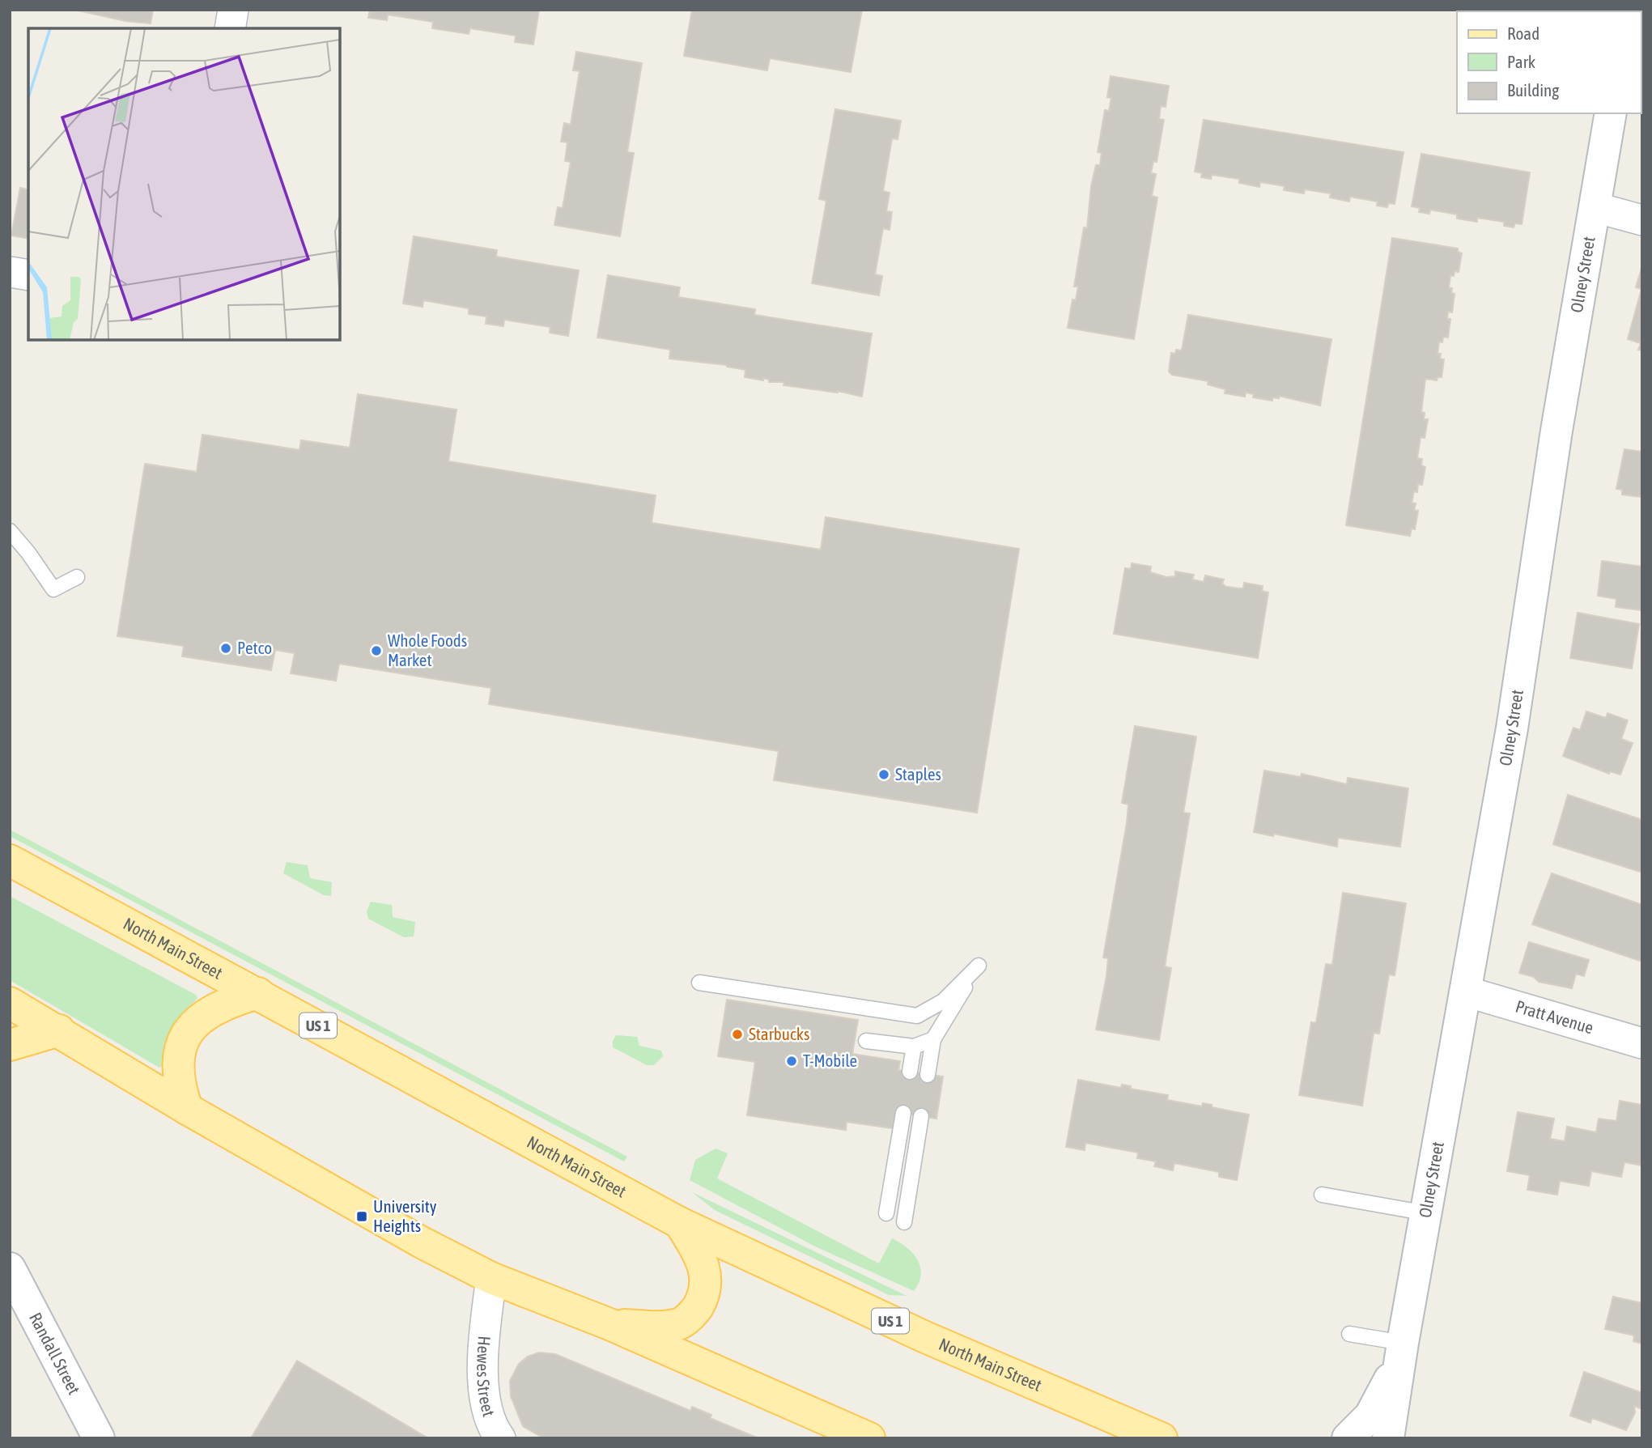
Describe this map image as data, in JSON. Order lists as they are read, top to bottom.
{
  "streets": {
    "main road": ["North Main Street", "US 1"],
    "street": [
      "Olney Street",
      "Pratt Avenue",
      "Randall Street",
      "Hewes Street"
    ]
  },
  "crossings": [
    ["Olney Street", "Pratt Avenue"]
  ],
  "places": {
    "other": [
      "Petco",
      "Whole Foods Market",
      "Staples",
      "Starbucks",
      "T-Mobile"
    ],
    "transit": ["University Heights"]
  },
  "legend": ["Road", "Park", "Building"]
}
